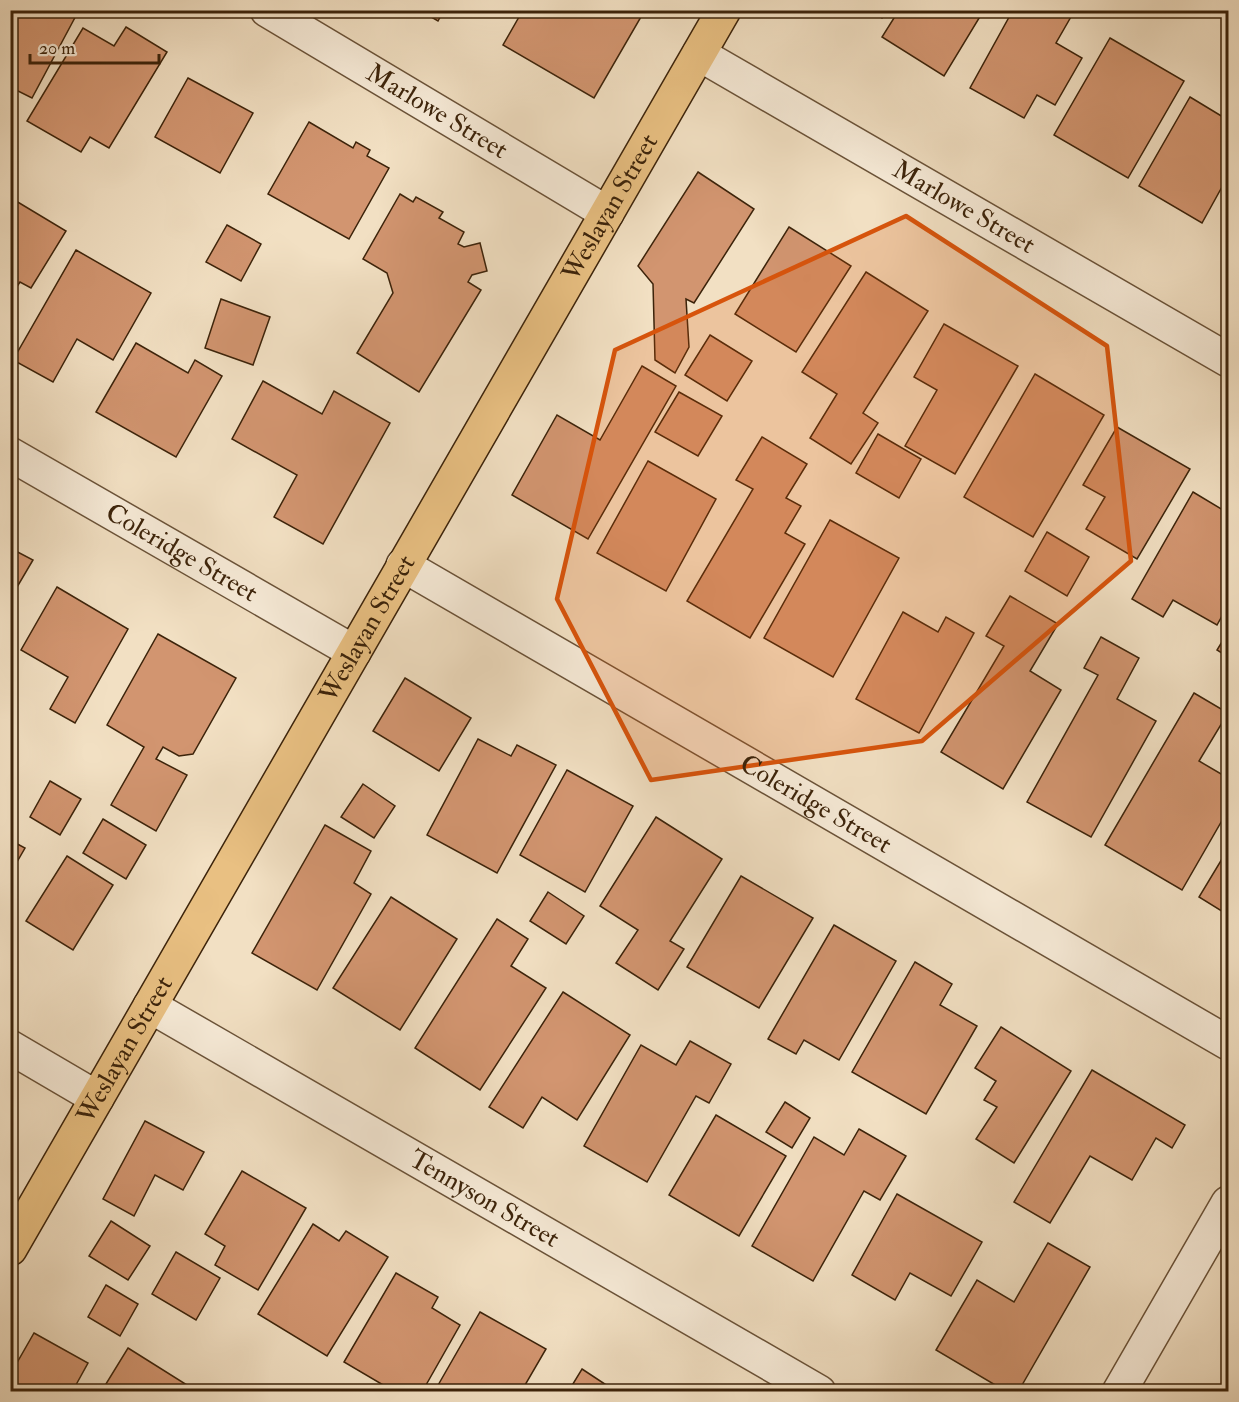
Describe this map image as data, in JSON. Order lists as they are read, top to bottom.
{
  "streets": {
    "main road": ["Weslayan Street"],
    "street": ["Marlowe Street", "Coleridge Street", "Tennyson Street"]
  },
  "crossings": [
    ["Marlowe Street", "Weslayan Street"],
    ["Weslayan Street", "Coleridge Street"],
    ["Weslayan Street", "Tennyson Street"]
  ],
  "scale_bar": "20 m"
}
